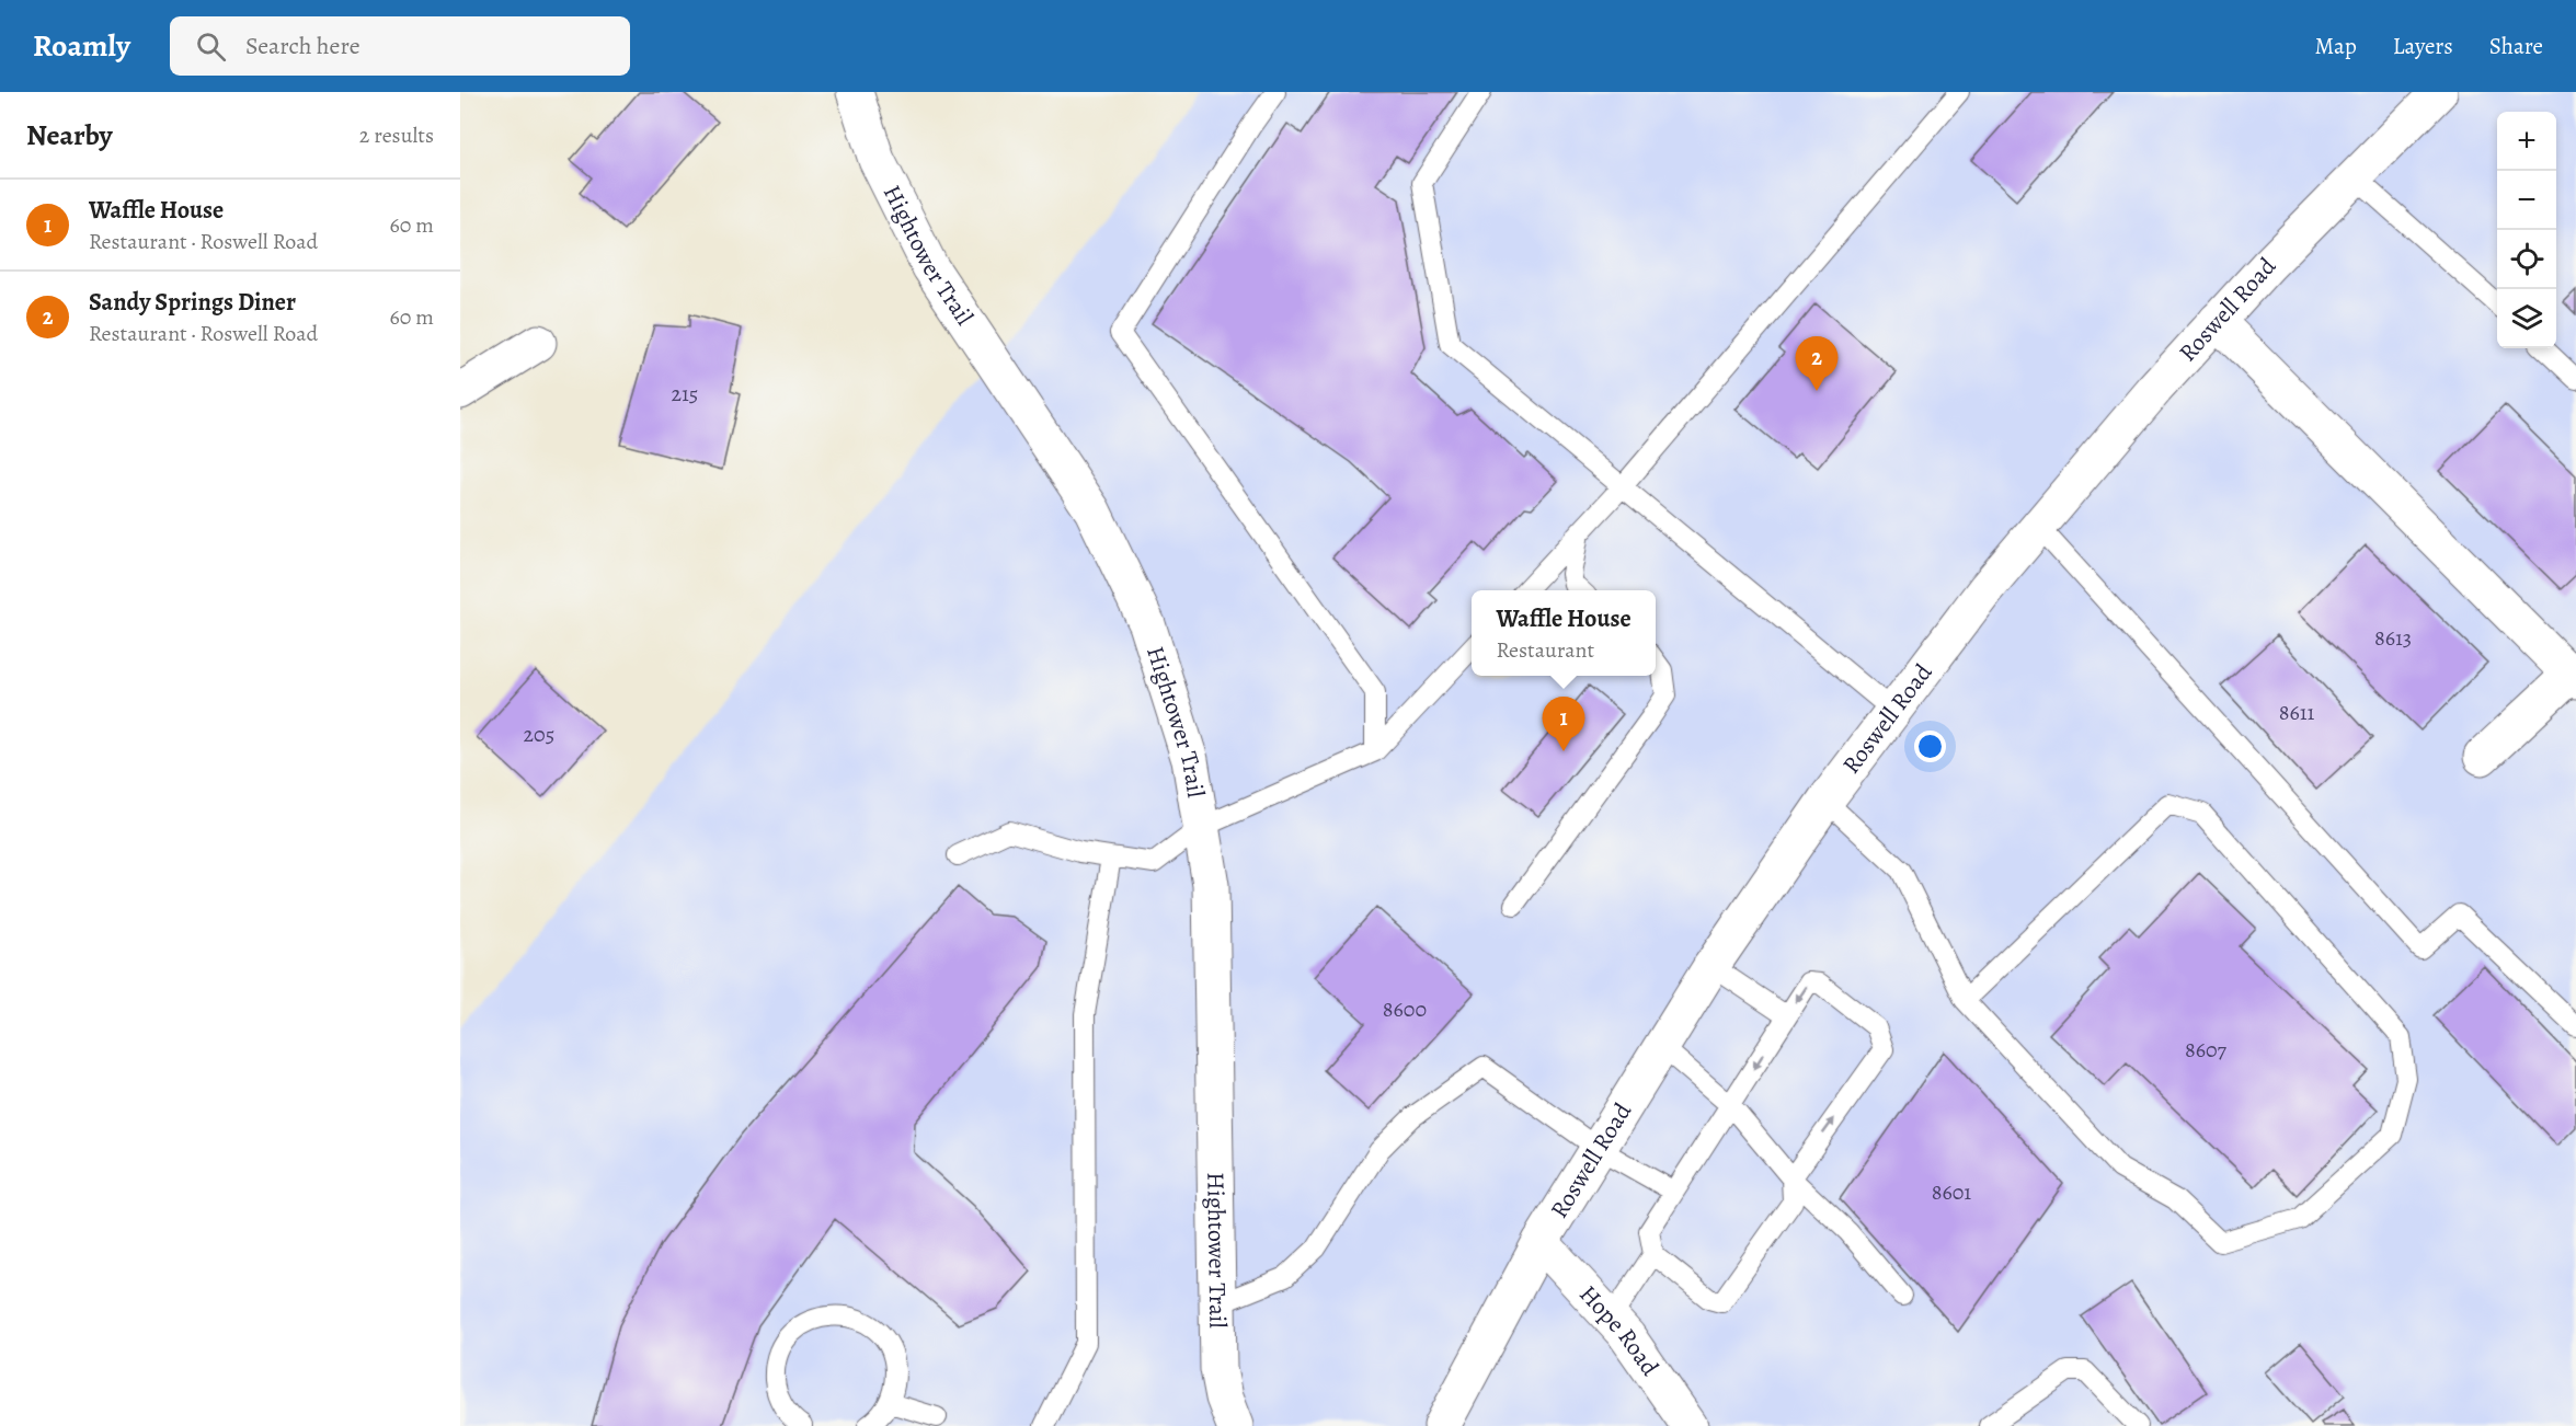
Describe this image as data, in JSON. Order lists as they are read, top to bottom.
{
  "streets": {
    "street": ["Hightower Trail", "Roswell Road", "Hope Road"]
  },
  "crossings": [
    ["Roswell Road", "Hope Road"]
  ],
  "house_numbers": [
    "215",
    "8613",
    "8611",
    "205",
    "8600",
    "8607",
    "8601"
  ],
  "page": {
    "header": "Roamly",
    "search": "Search here",
    "nav": ["Map", "Layers", "Share"],
    "heading": ["Nearby", "2 results"],
    "map_buttons": ["+", "−"],
    "list": [
      {
        "mark": "1",
        "name": "Waffle House",
        "note": "Restaurant · Roswell Road",
        "value": "60 m"
      },
      {
        "mark": "2",
        "name": "Sandy Springs Diner",
        "note": "Restaurant · Roswell Road",
        "value": "60 m"
      }
    ],
    "pins": ["2", "1"],
    "popup": ["Waffle House", "Restaurant"]
  }
}
